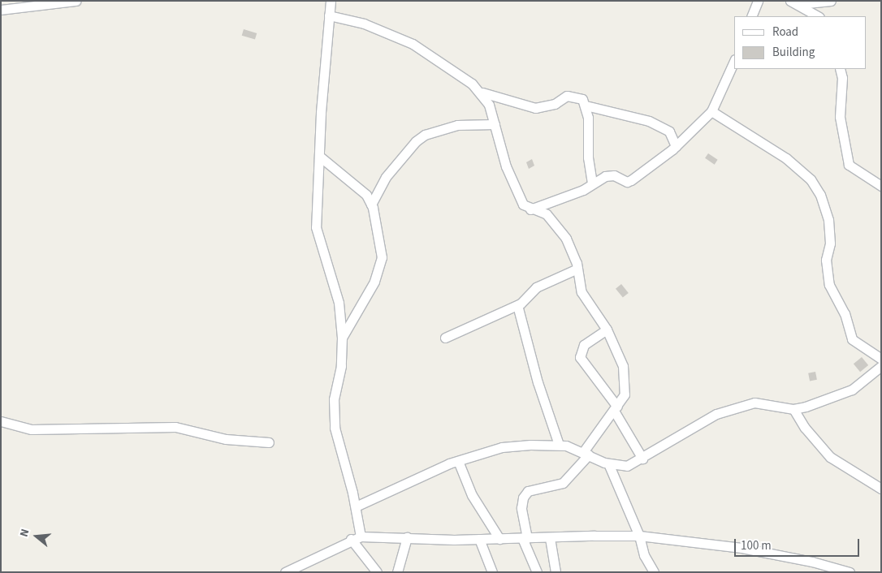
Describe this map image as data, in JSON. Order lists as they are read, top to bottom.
{
  "legend": ["Road", "Building"],
  "scale_bar": "100 m",
  "north": "left"
}
